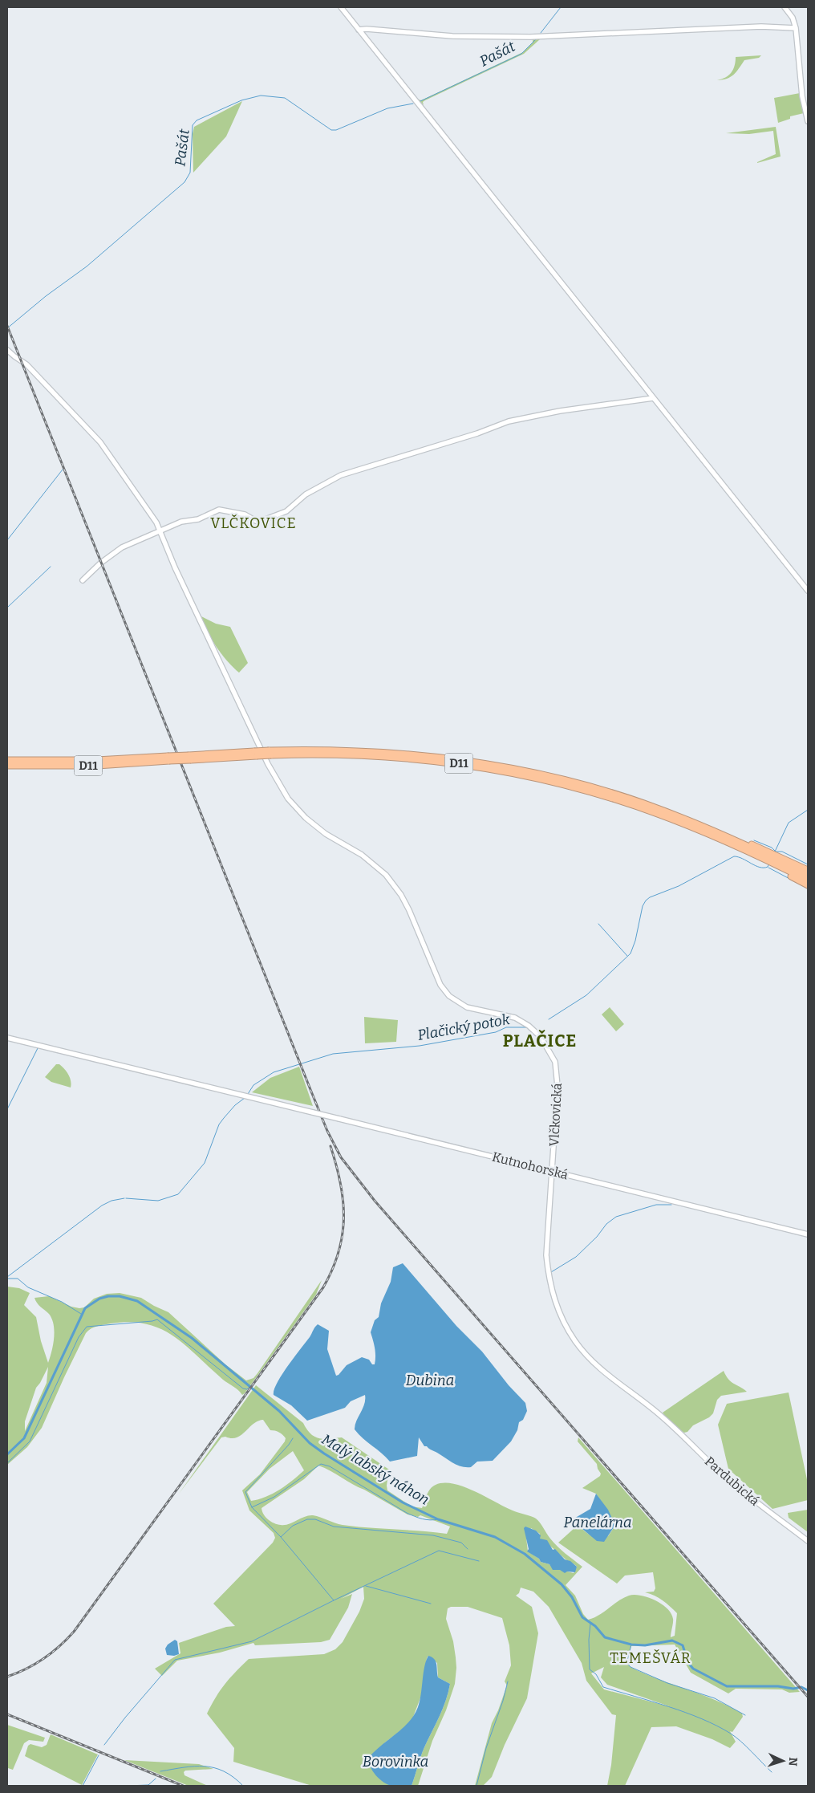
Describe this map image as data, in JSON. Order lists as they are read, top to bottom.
{
  "streets": {
    "highway": ["D11"],
    "street": ["Vlčkovická", "Kutnohorská", "Pardubická"]
  },
  "crossings": [
    ["Vlčkovická", "Kutnohorská"],
    ["Vlčkovická", "Pardubická"]
  ],
  "districts": ["VLČKOVICE", "PLAČICE", "TEMEŠVÁR"],
  "water": [
    "Pašát",
    "Plačický potok",
    "Dubina",
    "Malý labský náhon",
    "Panelárna",
    "Borovinka"
  ],
  "north": "right"
}
